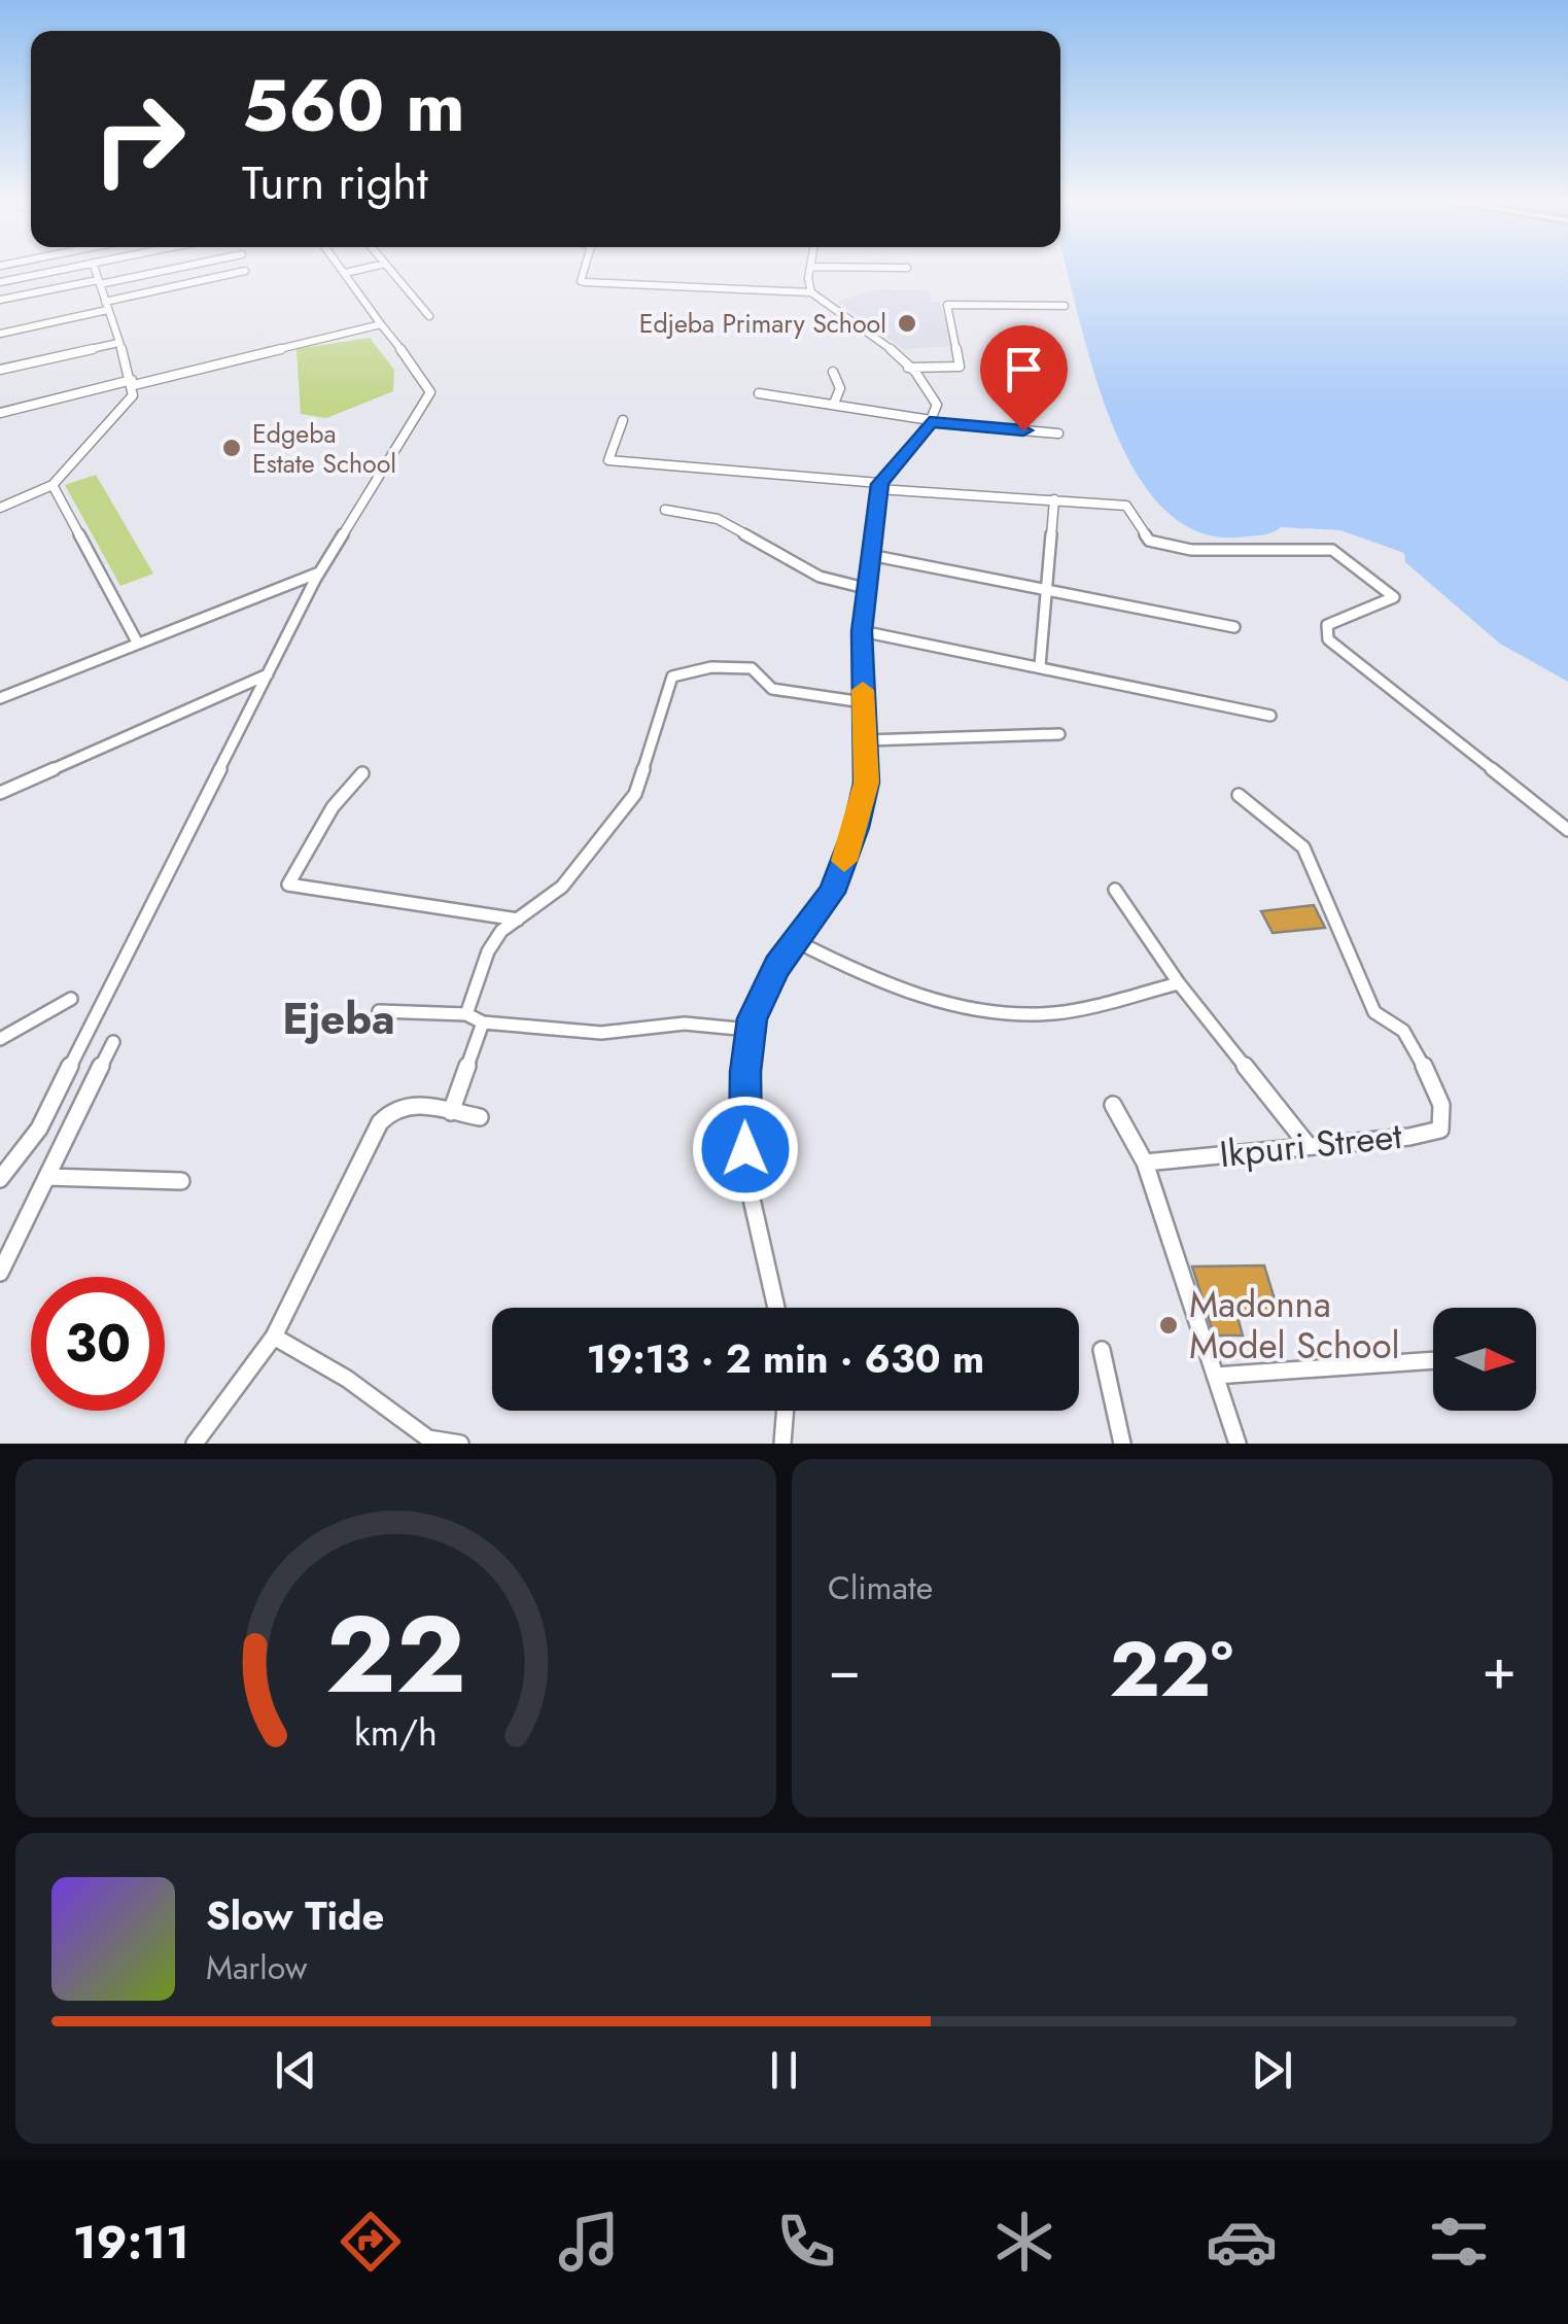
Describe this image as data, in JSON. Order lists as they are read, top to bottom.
{
  "streets": {
    "street": ["Ikpuri Street"]
  },
  "districts": ["Ejeba"],
  "places": ["Edjeba Primary School", "Edgeba Estate School", "Madonna Model School"],
  "north": "right",
  "page": {
    "turn": ["560 m", "Turn right"],
    "limit": "30",
    "trip": "19:13 · 2 min · 630 m",
    "tile": "Climate",
    "heat": ["−", "22°", "+"],
    "song": ["Slow Tide", "Marlow"],
    "tabs": "19:11",
    "gauge": ["22", "km/h"]
  }
}
